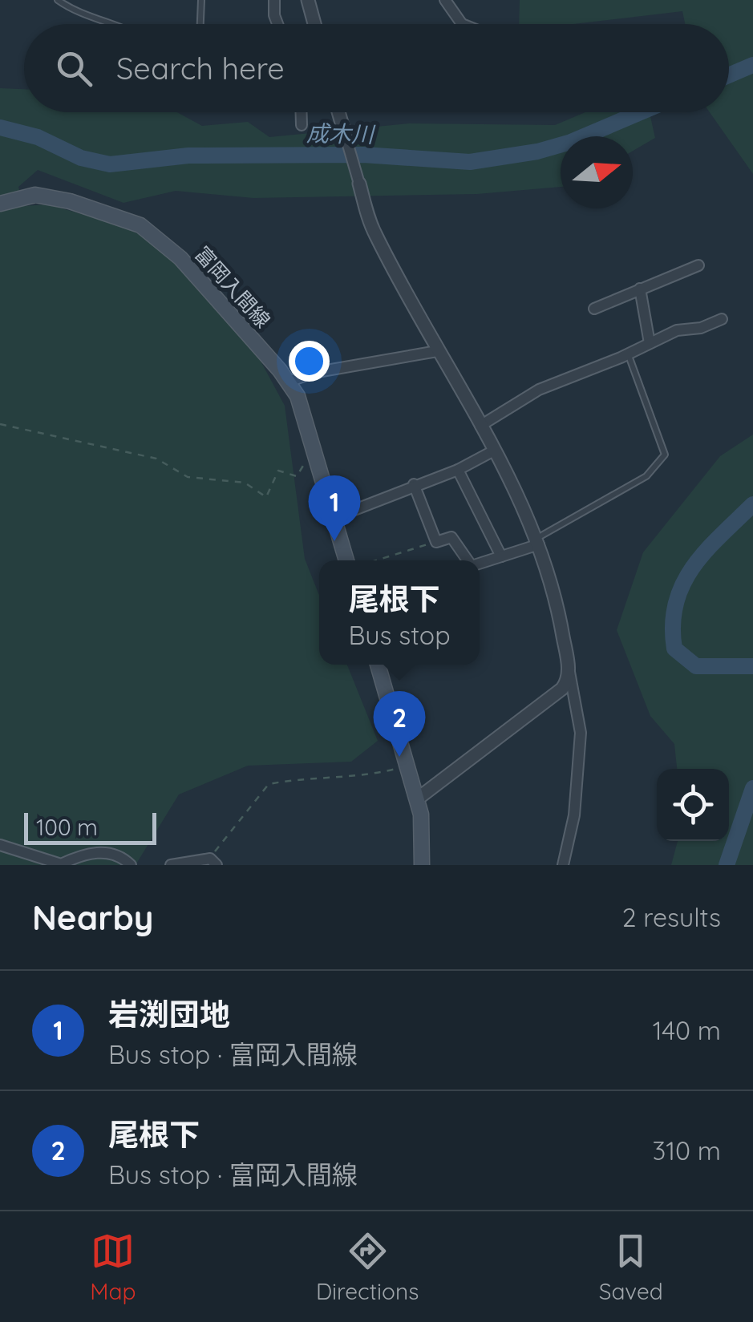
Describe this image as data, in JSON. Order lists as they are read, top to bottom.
{
  "streets": {
    "main road": ["富岡入間線"]
  },
  "water": ["成木川"],
  "scale_bar": "100 m",
  "north": "right",
  "page": {
    "search": "Search here",
    "pins": ["1", "2"],
    "popup": ["尾根下", "Bus stop"],
    "scale": "100 m",
    "heading": ["Nearby", "2 results"],
    "list": [
      {
        "mark": "1",
        "name": "岩渕団地",
        "note": "Bus stop · 富岡入間線",
        "value": "140 m"
      },
      {
        "mark": "2",
        "name": "尾根下",
        "note": "Bus stop · 富岡入間線",
        "value": "310 m"
      }
    ],
    "nav": ["Map", "Directions", "Saved"]
  }
}
